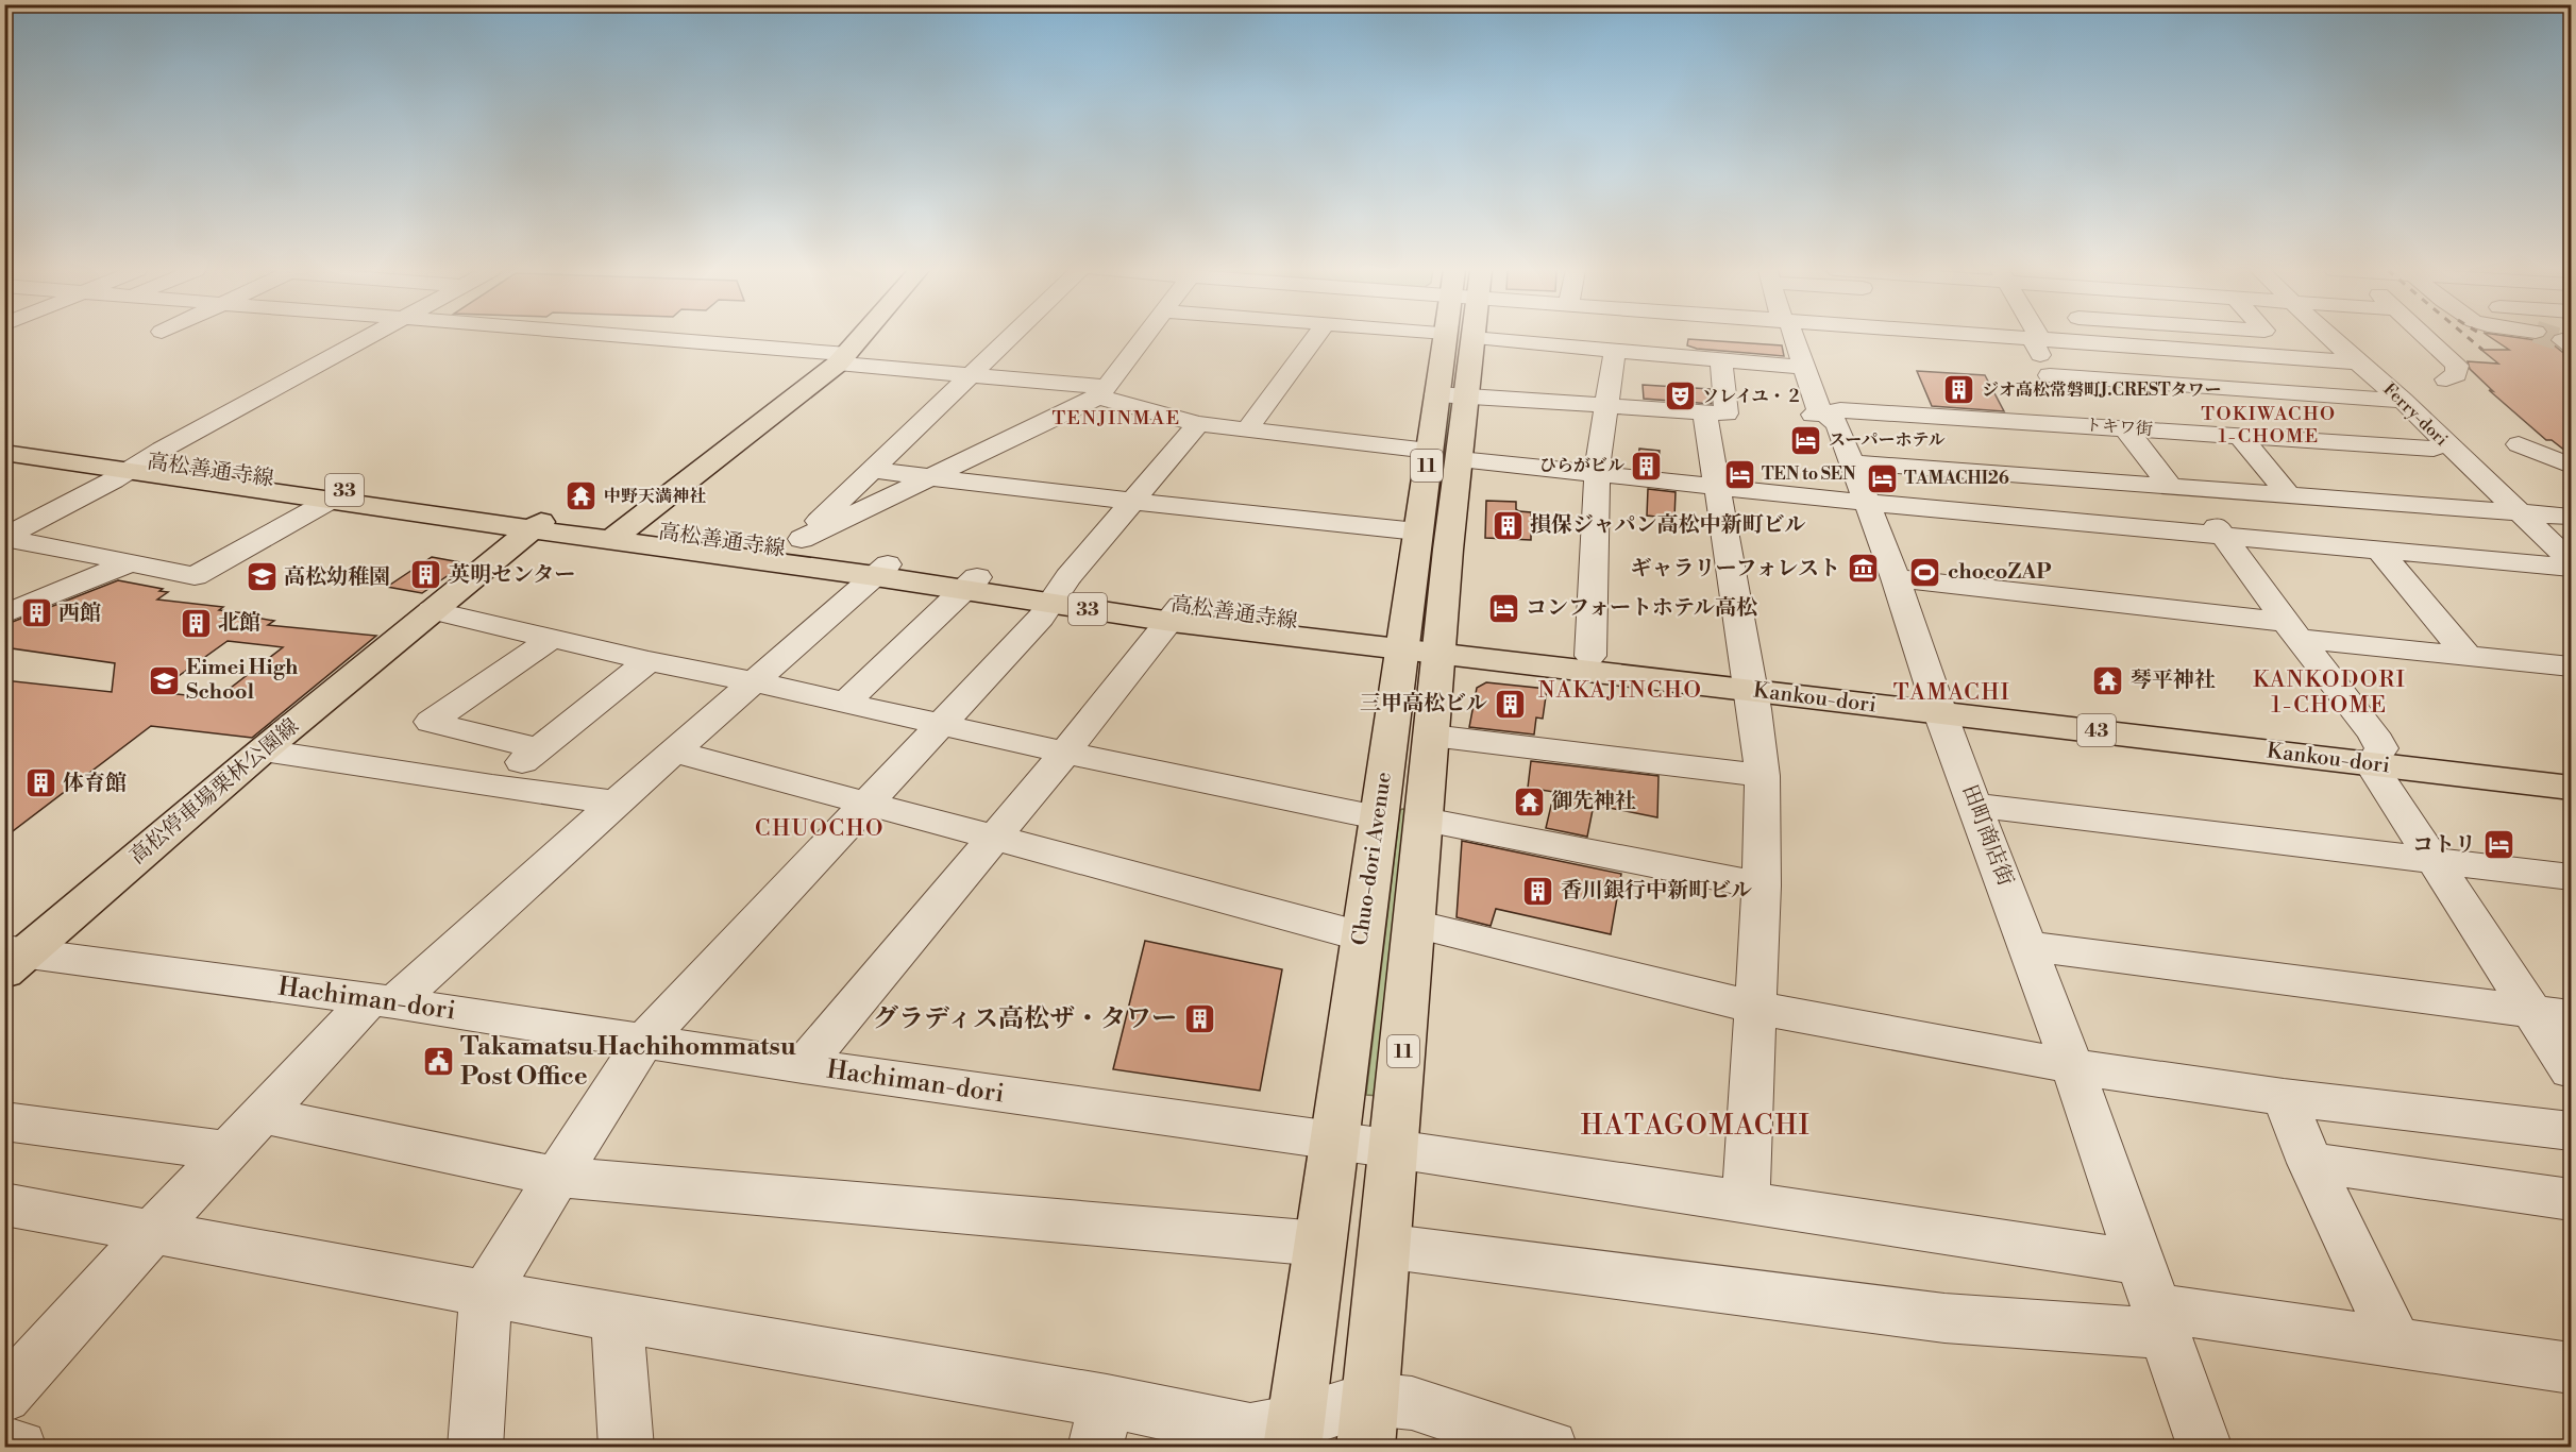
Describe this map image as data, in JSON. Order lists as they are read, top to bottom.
{
  "streets": {
    "main road": [
      "11",
      "高松善通寺線",
      "33",
      "Kankou-dori",
      "43",
      "高松停車場栗林公園線",
      "Chuo-dori Avenue"
    ],
    "street": [
      "Ferry-dori",
      "トキワ街",
      "田町商店街",
      "Hachiman-dori"
    ]
  },
  "crossings": [
    ["トキワ街", "田町商店街"],
    ["高松善通寺線", "Kankou-dori"],
    ["高松善通寺線", "高松停車場栗林公園線"],
    ["高松善通寺線", "Chuo-dori Avenue"],
    ["Kankou-dori", "田町商店街"],
    ["Kankou-dori", "Chuo-dori Avenue"],
    ["高松停車場栗林公園線", "Hachiman-dori"],
    ["田町商店街", "Hachiman-dori"],
    ["Chuo-dori Avenue", "Hachiman-dori"]
  ],
  "districts": [
    "TOKIWACHO 1-CHOME",
    "TENJINMAE",
    "KANKODORI 1-CHOME",
    "NAKAJINCHO",
    "TAMACHI",
    "CHUOCHO",
    "HATAGOMACHI"
  ],
  "places": {
    "building": [
      "ジオ高松常磐町J.CRESTタワー",
      "ひらがビル",
      "損保ジャパン高松中新町ビル",
      "英明センター",
      "西館",
      "北館",
      "三甲高松ビル",
      "体育館",
      "香川銀行中新町ビル",
      "グラディス高松ザ・タワー"
    ],
    "theatre": ["ソレイユ・２"],
    "hotel": [
      "スーパーホテル",
      "TEN to SEN",
      "TAMACHI26",
      "コンフォートホテル高松",
      "コトリ"
    ],
    "temple": ["中野天満神社", "琴平神社", "御先神社"],
    "museum": ["ギャラリーフォレスト"],
    "sports": ["chocoZAP"],
    "school or university": ["高松幼稚園", "Eimei High School"],
    "public building": ["Takamatsu Hachihommatsu Post Office"]
  }
}
